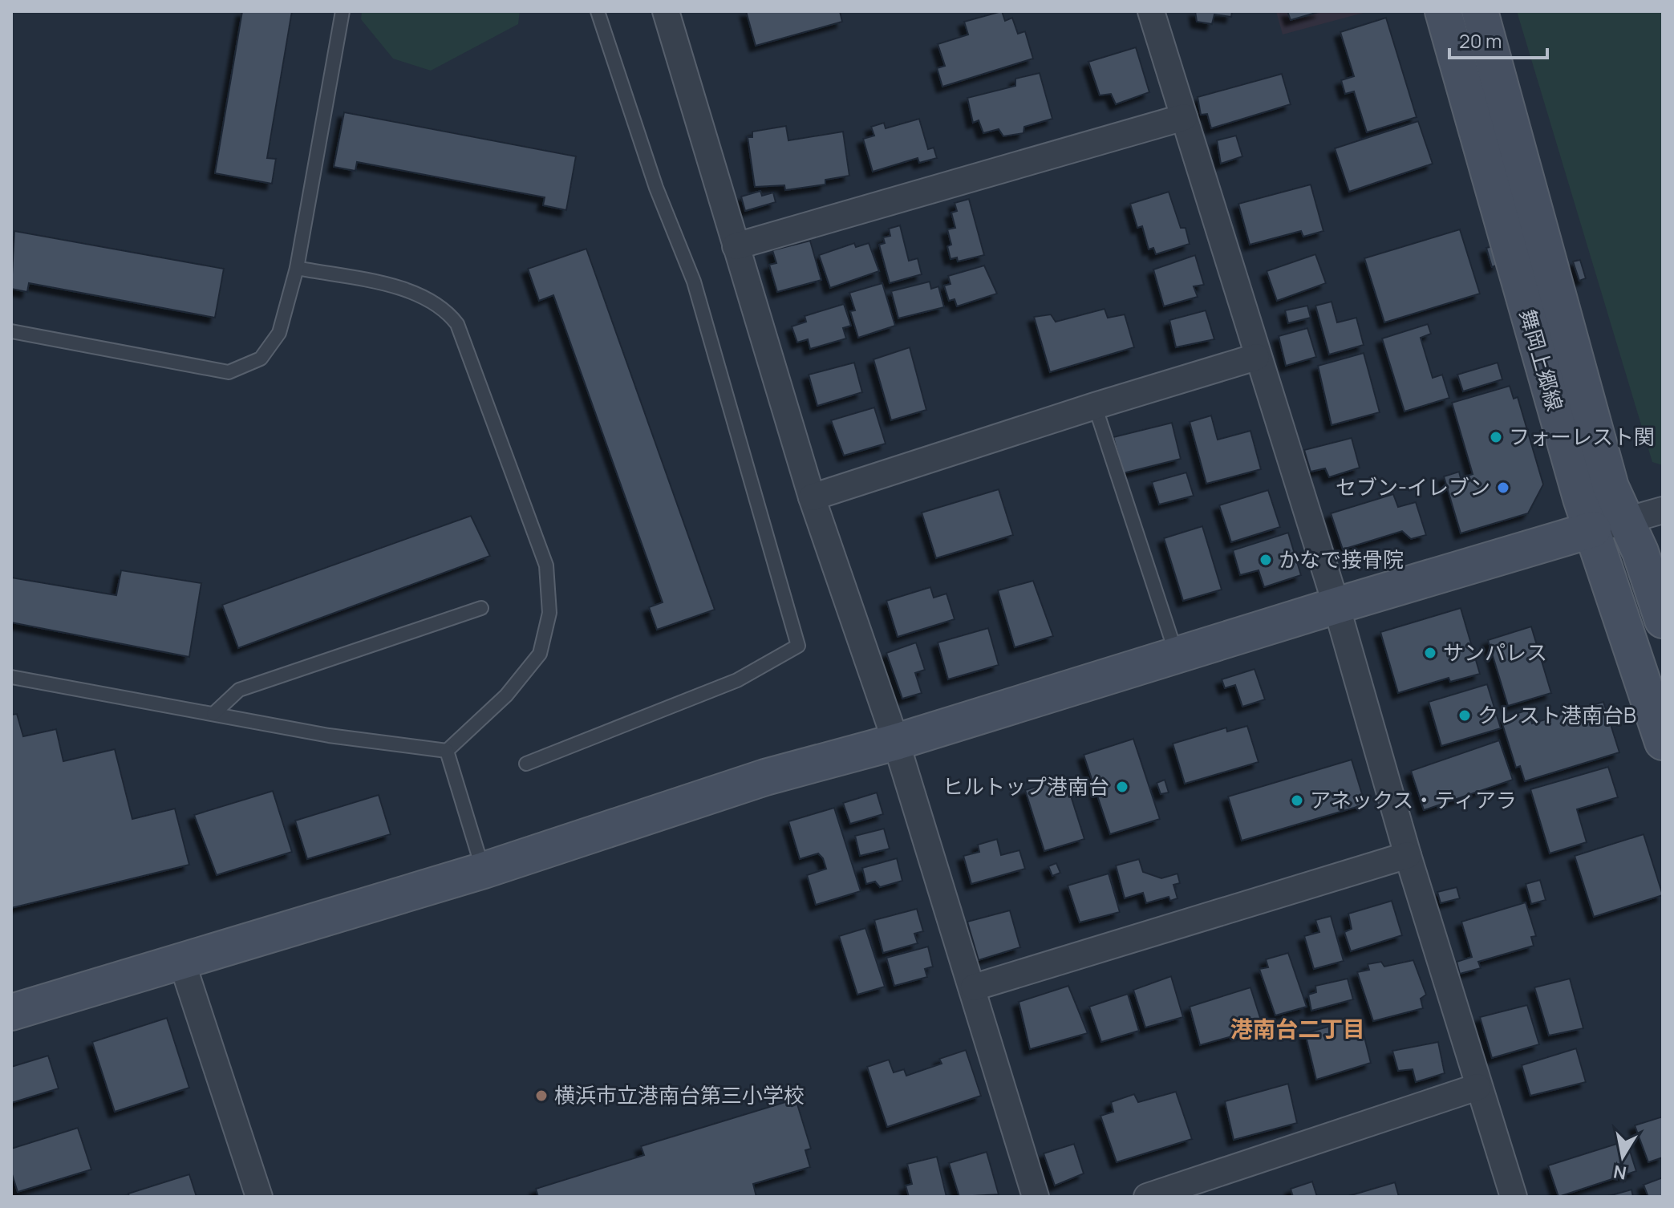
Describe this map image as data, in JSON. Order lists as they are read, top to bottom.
{
  "streets": {
    "street": ["舞岡上郷線"]
  },
  "districts": ["港南台二丁目"],
  "places": [
    "フォーレスト関",
    "セブン-イレブン",
    "かなで接骨院",
    "サンパレス",
    "クレスト港南台B",
    "ヒルトップ港南台",
    "アネックス・ティアラ",
    "横浜市立港南台第三小学校"
  ],
  "scale_bar": "20 m",
  "north": "bottom"
}
